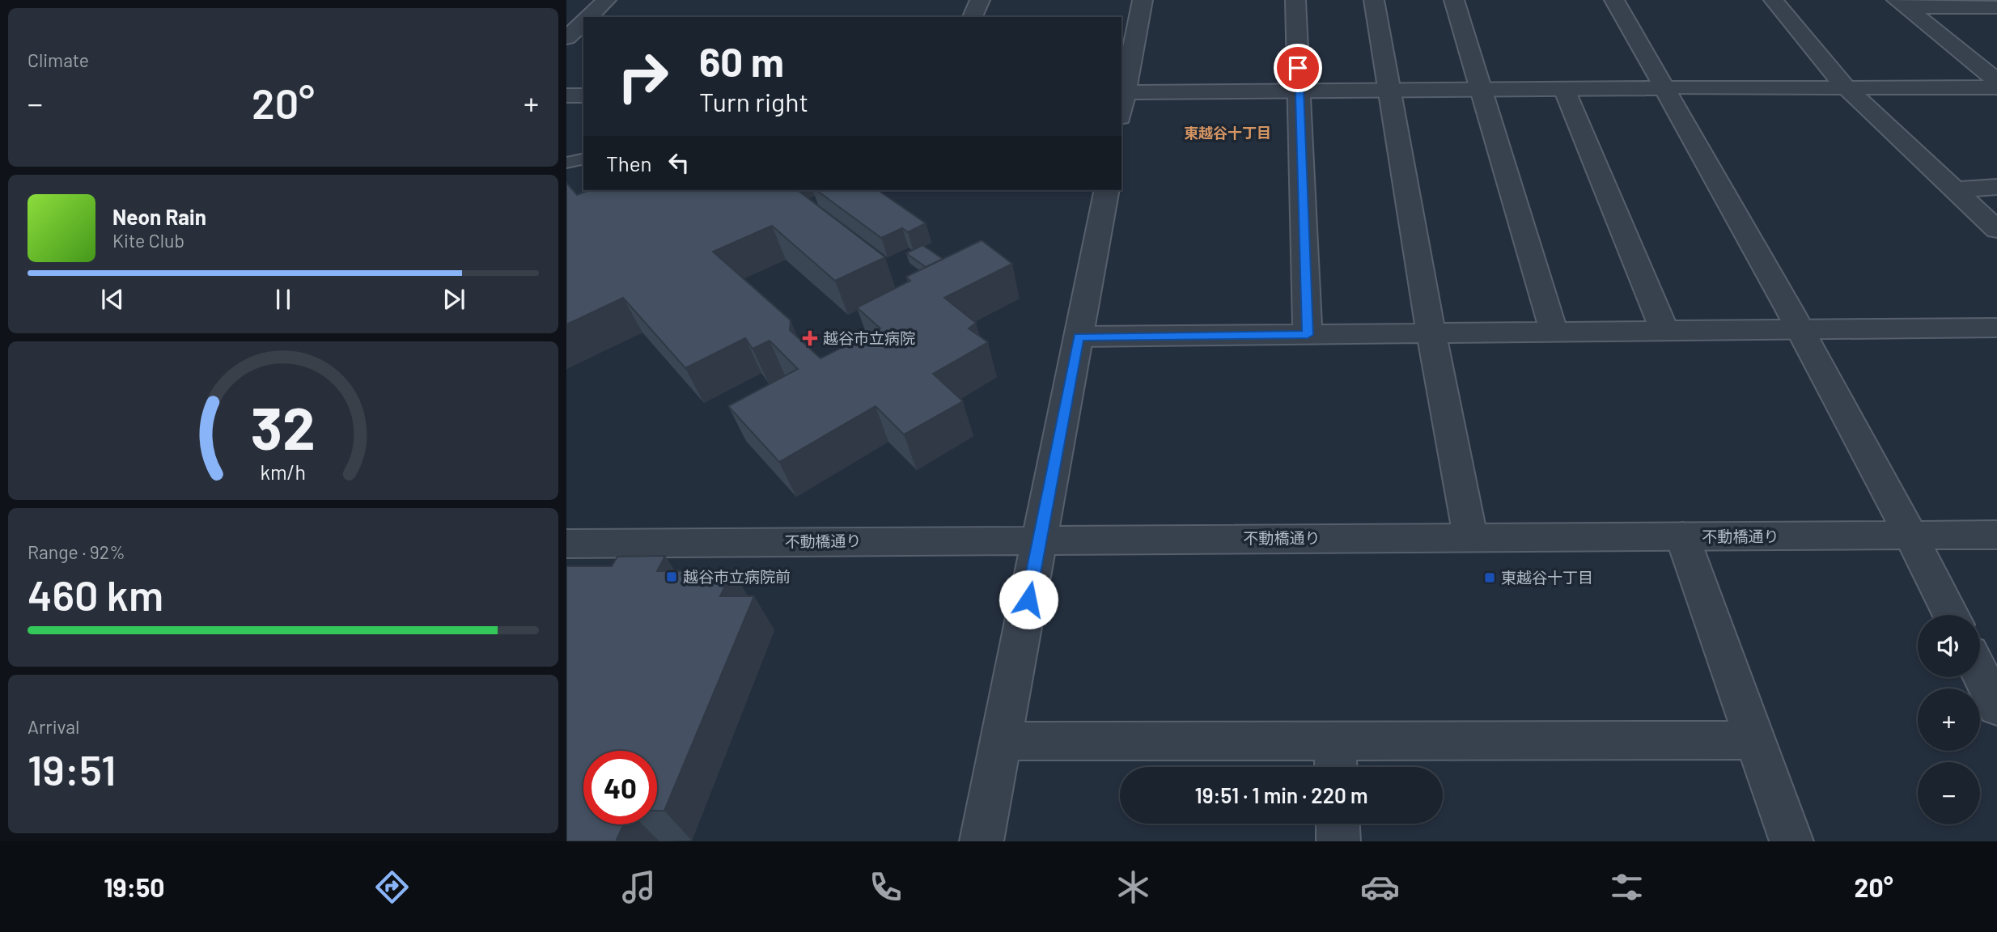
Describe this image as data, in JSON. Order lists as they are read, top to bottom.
{
  "streets": {
    "street": ["不動橋通り"]
  },
  "districts": ["東越谷十丁目"],
  "places": {
    "health": ["越谷市立病院"],
    "transit": ["越谷市立病院前", "東越谷十丁目"]
  },
  "page": {
    "tile": [
      "Climate",
      ["Range · 92%", "460 km"],
      ["Arrival", "19:51"]
    ],
    "turn": ["60 m", "Turn right"],
    "heat": ["−", "20°", "+"],
    "then": "Then",
    "song": ["Neon Rain", "Kite Club"],
    "map_buttons": ["+", "−"],
    "limit": "40",
    "trip": "19:51 · 1 min · 220 m",
    "tabs": ["19:50", "20°"],
    "gauge": ["32", "km/h"]
  }
}
